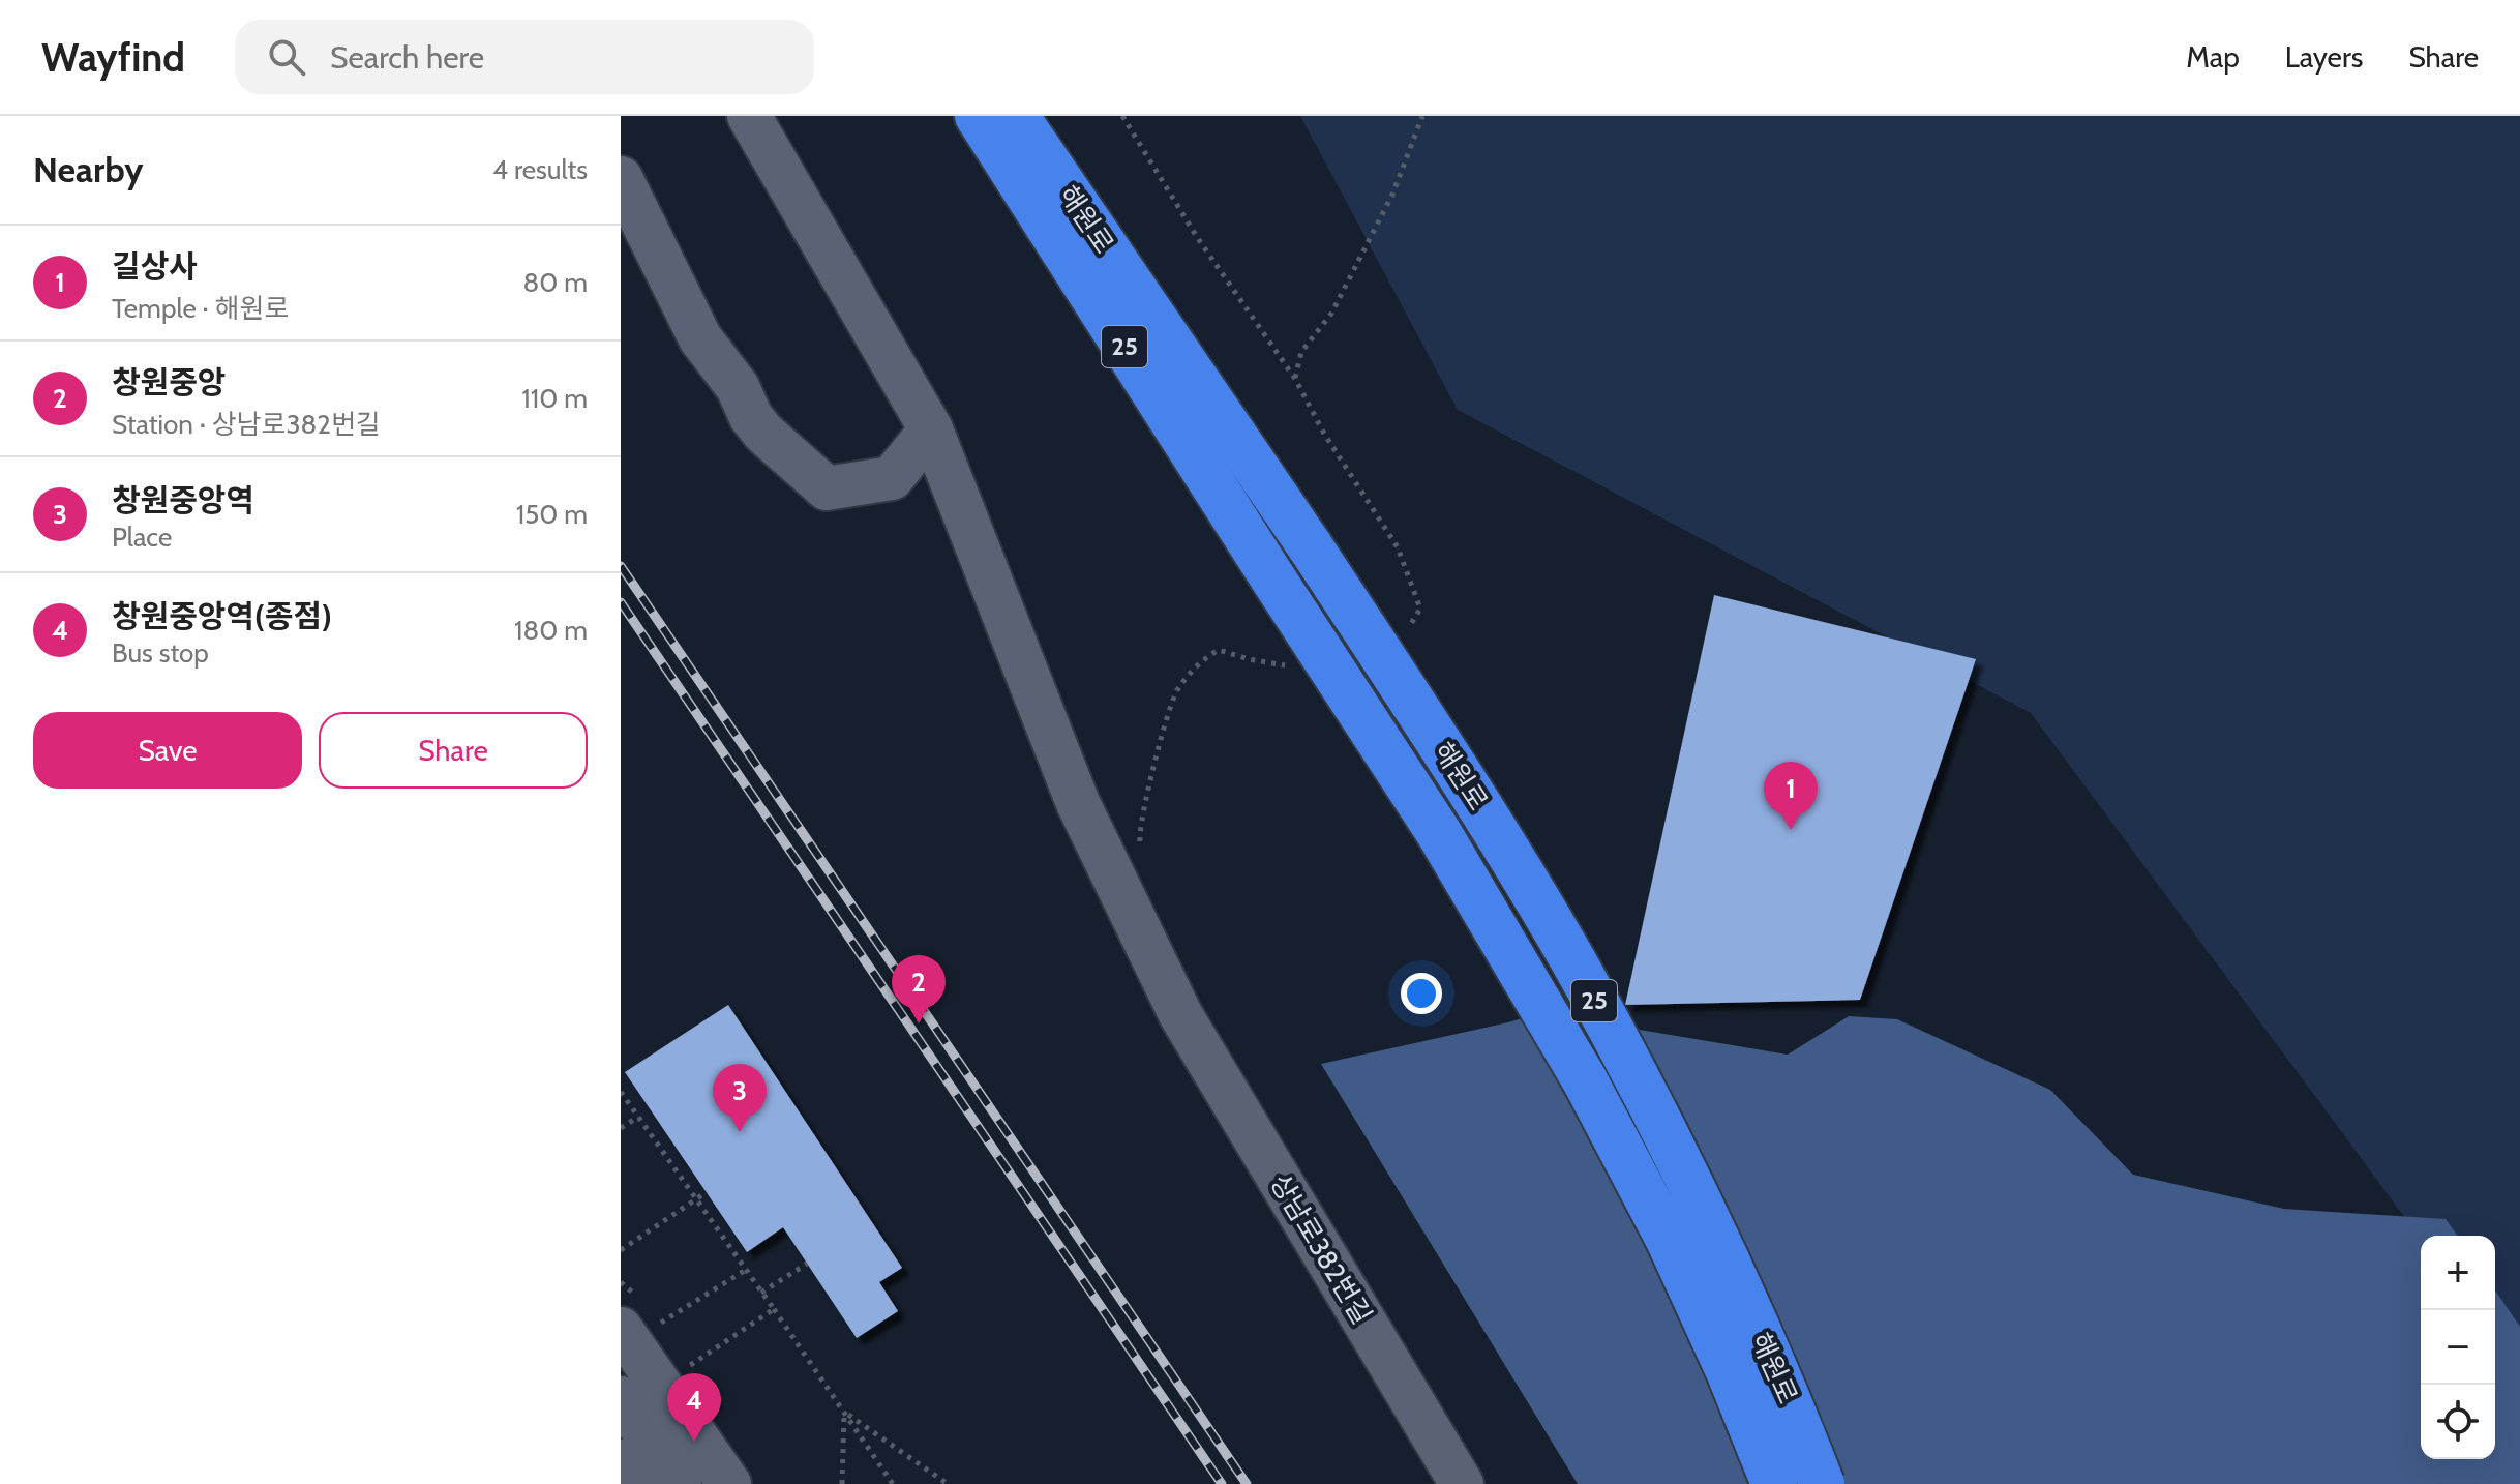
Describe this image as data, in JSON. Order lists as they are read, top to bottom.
{
  "streets": {
    "highway": ["해원로", "25"],
    "street": ["상남로382번길"]
  },
  "page": {
    "header": "Wayfind",
    "search": "Search here",
    "nav": ["Map", "Layers", "Share"],
    "heading": ["Nearby", "4 results"],
    "list": [
      {
        "mark": "1",
        "name": "길상사",
        "note": "Temple · 해원로",
        "value": "80 m"
      },
      {
        "mark": "2",
        "name": "창원중앙",
        "note": "Station · 상남로382번길",
        "value": "110 m"
      },
      {
        "mark": "3",
        "name": "창원중앙역",
        "note": "Place",
        "value": "150 m"
      },
      {
        "mark": "4",
        "name": "창원중앙역(종점)",
        "note": "Bus stop",
        "value": "180 m"
      }
    ],
    "buttons": ["Save", "Share"],
    "pins": [
      "1",
      "2",
      "3",
      "4"
    ],
    "map_buttons": ["+", "−"]
  }
}
